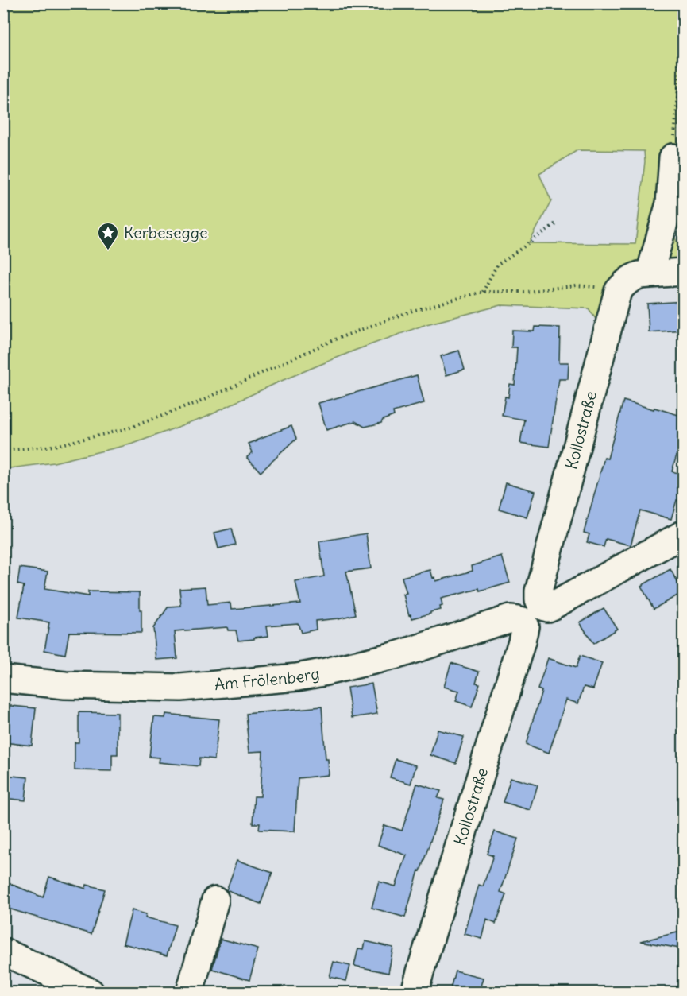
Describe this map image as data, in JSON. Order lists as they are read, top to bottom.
{
  "streets": {
    "street": ["Kollostraße", "Am Frölenberg"]
  },
  "crossings": [
    ["Kollostraße", "Am Frölenberg"]
  ],
  "places": {
    "place": ["Kerbesegge"]
  }
}
